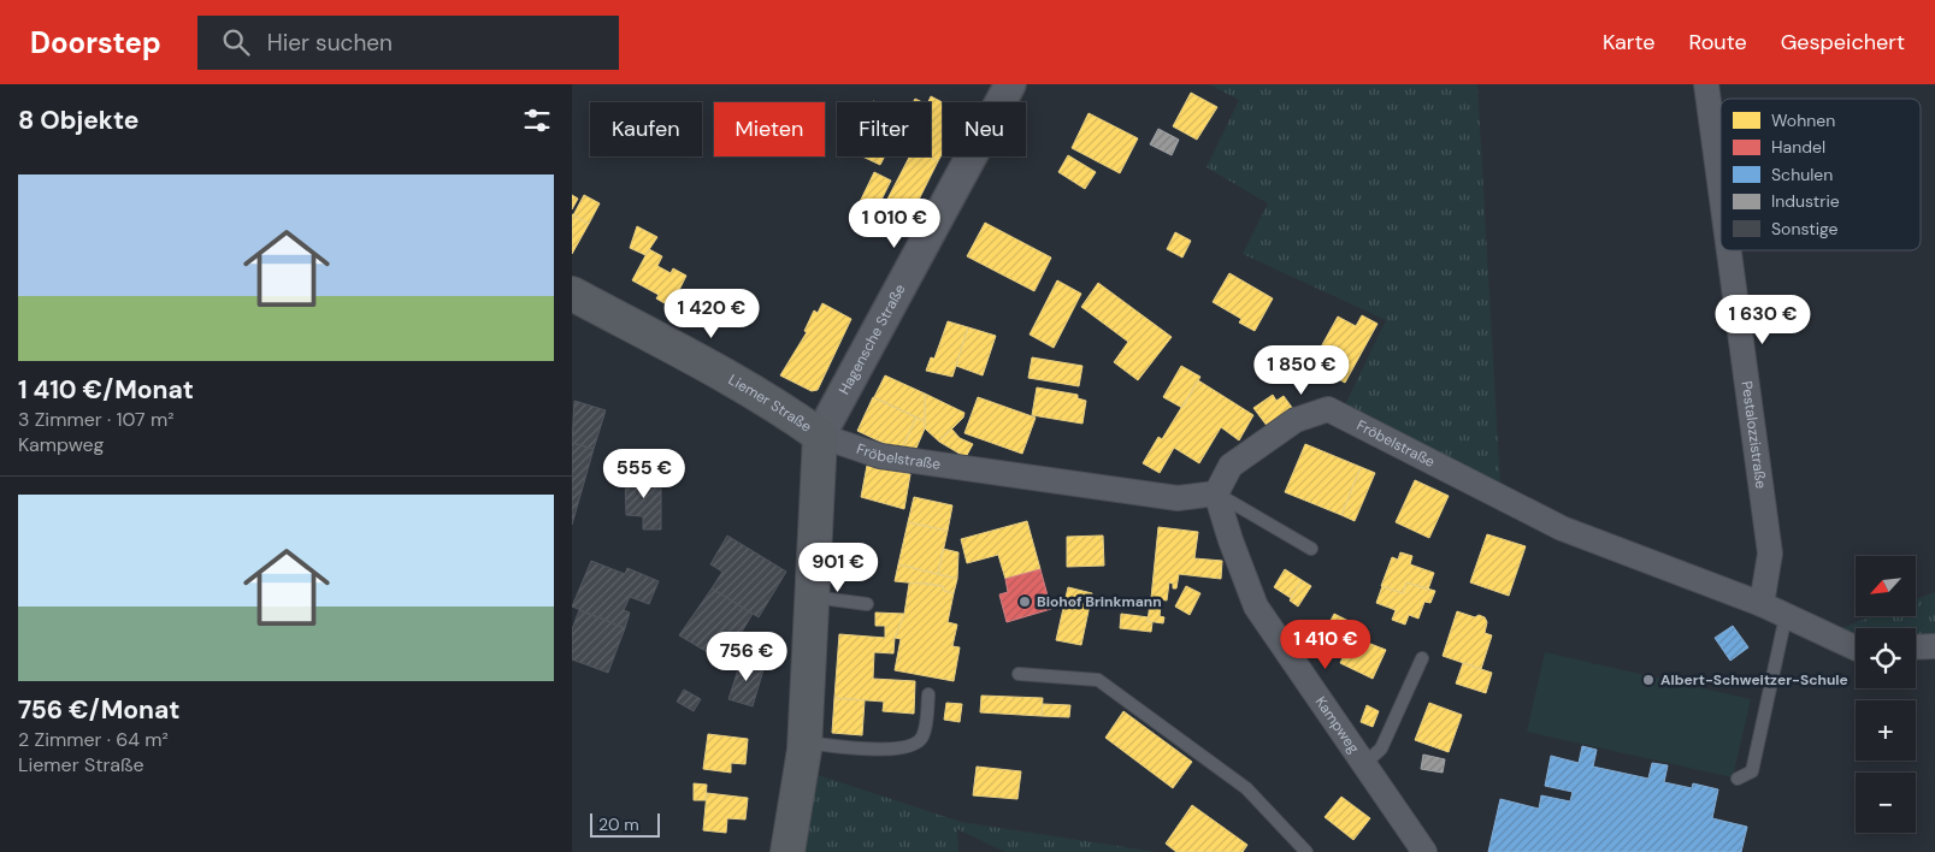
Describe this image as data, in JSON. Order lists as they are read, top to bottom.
{
  "streets": {
    "main road": ["Liemer Straße"],
    "street": [
      "Hagensche Straße",
      "Pestalozzistraße",
      "Fröbelstraße",
      "Kampweg"
    ]
  },
  "crossings": [
    ["Hagensche Straße", "Liemer Straße"],
    ["Hagensche Straße", "Fröbelstraße"],
    ["Liemer Straße", "Fröbelstraße"],
    ["Pestalozzistraße", "Fröbelstraße"],
    ["Fröbelstraße", "Kampweg"]
  ],
  "places": ["Biohof Brinkmann", "Albert-Schweitzer-Schule"],
  "legend": [
    "Wohnen",
    "Handel",
    "Schulen",
    "Industrie",
    "Sonstige"
  ],
  "scale_bar": "20 m",
  "north": "bottom left",
  "page": {
    "header": "Doorstep",
    "search": "Hier suchen",
    "nav": ["Karte", "Route", "Gespeichert"],
    "heading": "8 Objekte",
    "chip": [
      "Kaufen",
      "Mieten",
      "Filter",
      "Neu"
    ],
    "list": [
      {
        "name": "1 410 €/Monat",
        "note": "3 Zimmer · 107 m² · Kampweg"
      },
      {
        "name": "756 €/Monat",
        "note": "2 Zimmer · 64 m² · Liemer Straße"
      }
    ],
    "price": [
      "1 010 €",
      "1 420 €",
      "1 630 €",
      "1 850 €",
      "555 €",
      "901 €",
      "1 410 €",
      "756 €"
    ],
    "map_buttons": ["+", "−"],
    "scale": "20 m"
  }
}
